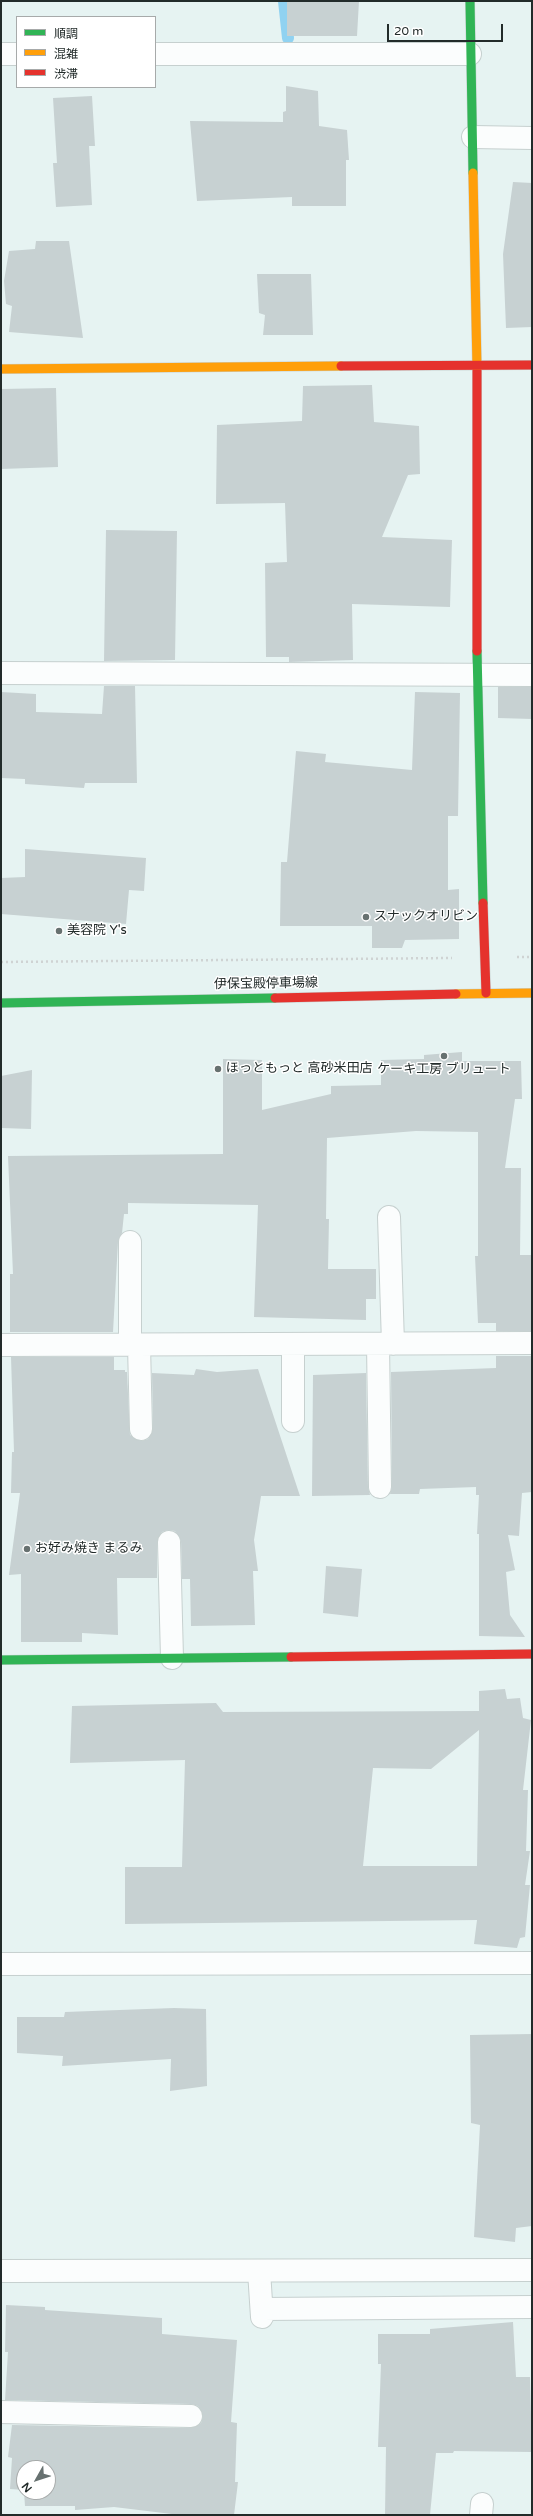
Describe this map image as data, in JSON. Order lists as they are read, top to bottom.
{
  "streets": {
    "street": ["伊保宝殿停車場線"]
  },
  "places": [
    "スナックオリビン",
    "美容院 Y's",
    "ケーキ工房 ブリュート",
    "ほっともっと 高砂米田店",
    "お好み焼き まるみ"
  ],
  "legend": ["順調", "混雑", "渋滞"],
  "scale_bar": "20 m",
  "north": "bottom left"
}
